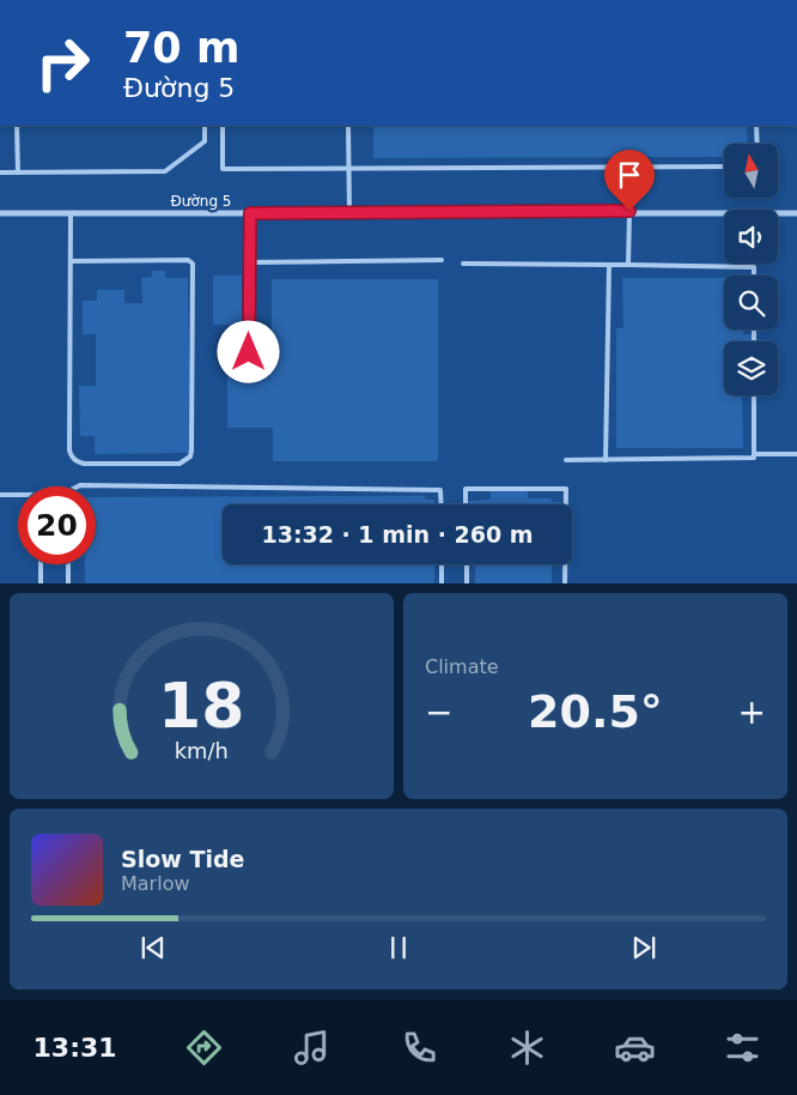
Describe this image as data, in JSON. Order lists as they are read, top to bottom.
{
  "streets": {
    "street": ["Đường 5"]
  },
  "north": "top",
  "page": {
    "turn": ["70 m", "Đường 5"],
    "limit": "20",
    "trip": "13:32 · 1 min · 260 m",
    "tile": "Climate",
    "heat": ["−", "20.5°", "+"],
    "song": ["Slow Tide", "Marlow"],
    "tabs": "13:31",
    "gauge": ["18", "km/h"]
  }
}
